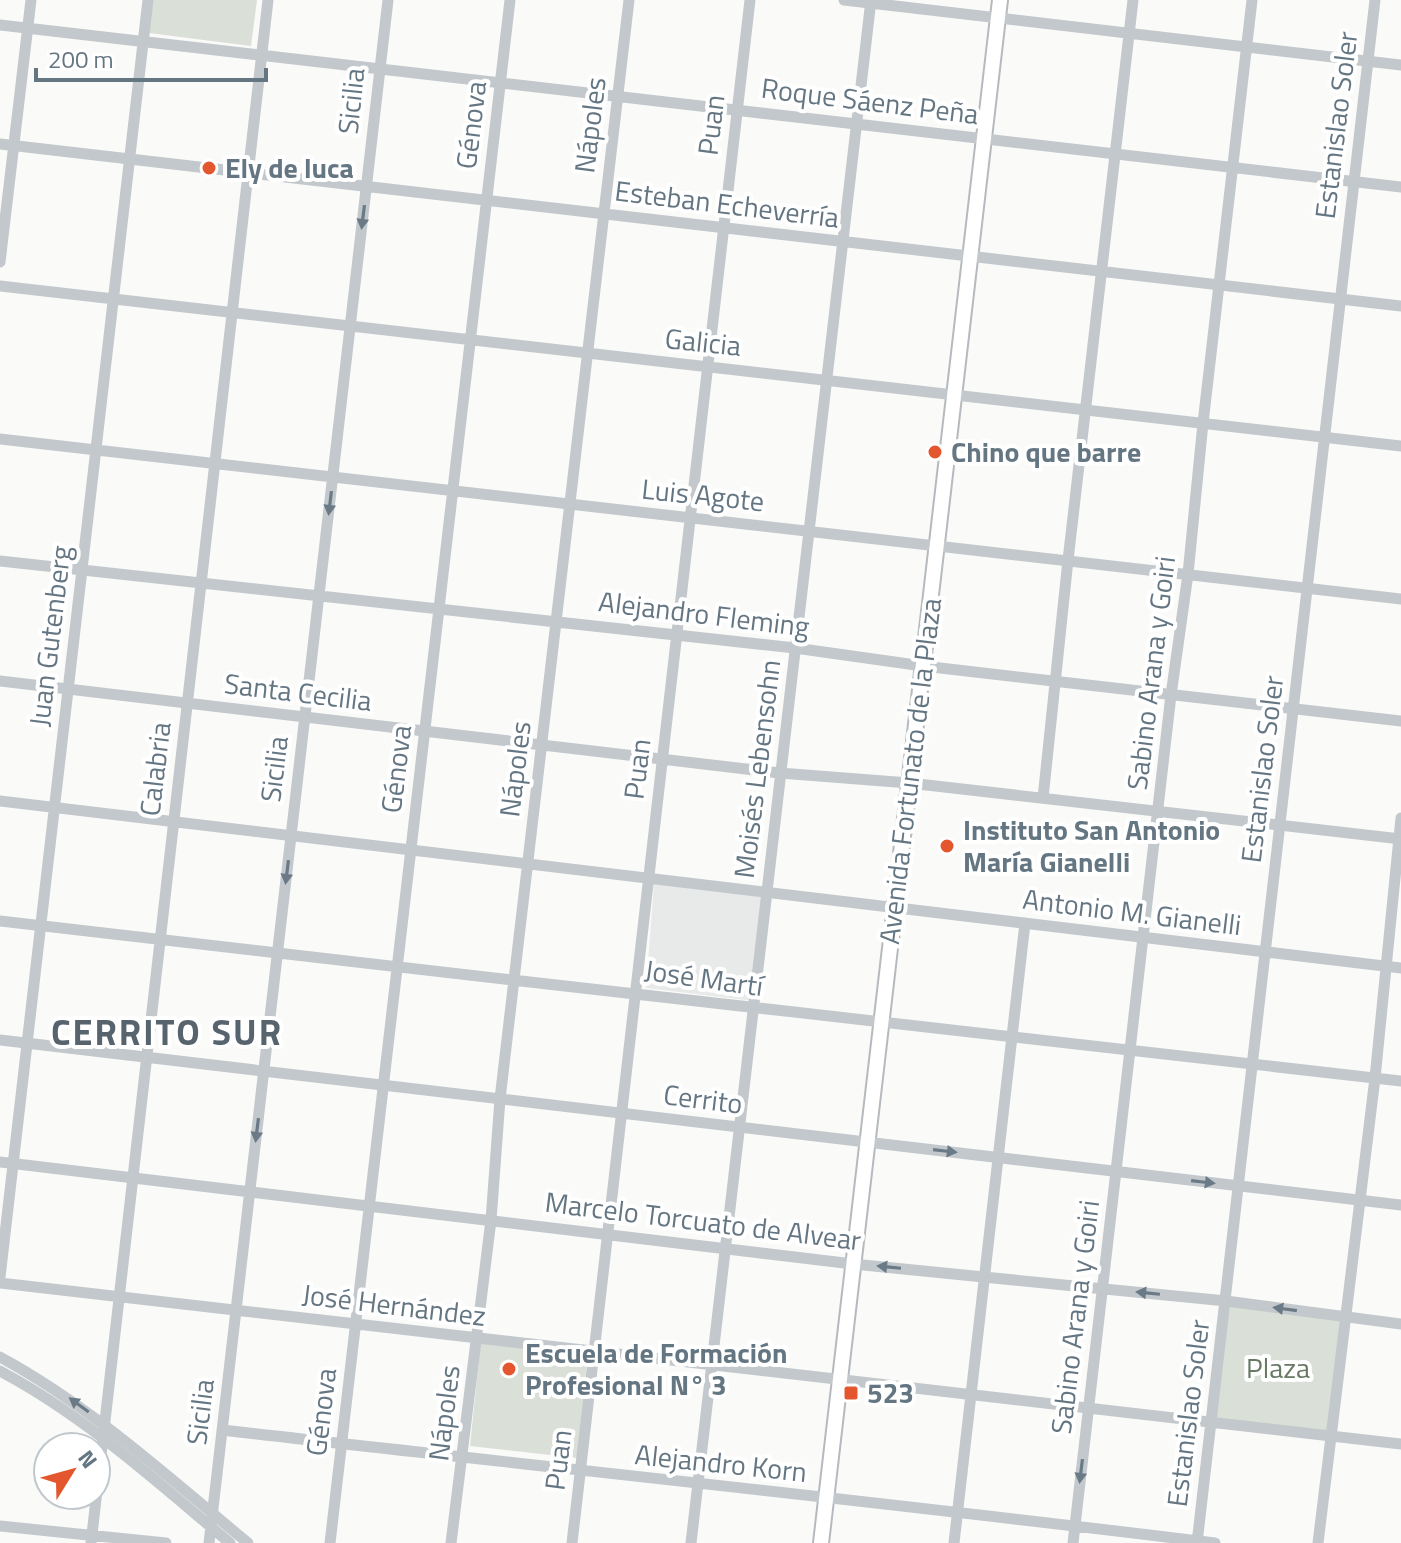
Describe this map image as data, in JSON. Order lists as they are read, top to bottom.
{
  "streets": {
    "main road": ["Avenida Fortunato de la Plaza"],
    "street": [
      "Sicilia",
      "Roque Sáenz Peña",
      "Génova",
      "Nápoles",
      "Puan",
      "Estanislao Soler",
      "Esteban Echeverría",
      "Galicia",
      "Luis Agote",
      "Alejandro Fleming",
      "Juan Gutenberg",
      "Sabino Arana y Goiri",
      "Santa Cecilia",
      "Calabria",
      "Moisés Lebensohn",
      "Antonio M. Gianelli",
      "José Martí",
      "Cerrito",
      "Marcelo Torcuato de Alvear",
      "José Hernández",
      "Alejandro Korn"
    ]
  },
  "crossings": [
    ["Sicilia", "Roque Sáenz Peña"],
    ["Sicilia", "Esteban Echeverría"],
    ["Sicilia", "Galicia"],
    ["Sicilia", "Luis Agote"],
    ["Sicilia", "Alejandro Fleming"],
    ["Sicilia", "Santa Cecilia"],
    ["Sicilia", "Antonio M. Gianelli"],
    ["Sicilia", "José Martí"],
    ["Sicilia", "Cerrito"],
    ["Sicilia", "Marcelo Torcuato de Alvear"],
    ["Sicilia", "José Hernández"],
    ["Sicilia", "Alejandro Korn"],
    ["Roque Sáenz Peña", "Génova"],
    ["Roque Sáenz Peña", "Nápoles"],
    ["Roque Sáenz Peña", "Puan"],
    ["Roque Sáenz Peña", "Estanislao Soler"],
    ["Roque Sáenz Peña", "Juan Gutenberg"],
    ["Roque Sáenz Peña", "Sabino Arana y Goiri"],
    ["Roque Sáenz Peña", "Calabria"],
    ["Roque Sáenz Peña", "Moisés Lebensohn"],
    ["Roque Sáenz Peña", "Avenida Fortunato de la Plaza"],
    ["Génova", "Esteban Echeverría"],
    ["Génova", "Galicia"],
    ["Génova", "Luis Agote"],
    ["Génova", "Alejandro Fleming"],
    ["Génova", "Santa Cecilia"],
    ["Génova", "Antonio M. Gianelli"],
    ["Génova", "José Martí"],
    ["Génova", "Cerrito"],
    ["Génova", "Marcelo Torcuato de Alvear"],
    ["Génova", "José Hernández"],
    ["Génova", "Alejandro Korn"],
    ["Nápoles", "Esteban Echeverría"],
    ["Nápoles", "Galicia"],
    ["Nápoles", "Luis Agote"],
    ["Nápoles", "Alejandro Fleming"],
    ["Nápoles", "Santa Cecilia"],
    ["Nápoles", "Antonio M. Gianelli"],
    ["Nápoles", "José Martí"],
    ["Nápoles", "Cerrito"],
    ["Nápoles", "Marcelo Torcuato de Alvear"],
    ["Nápoles", "José Hernández"],
    ["Nápoles", "Alejandro Korn"],
    ["Puan", "Esteban Echeverría"],
    ["Puan", "Galicia"],
    ["Puan", "Luis Agote"],
    ["Puan", "Alejandro Fleming"],
    ["Puan", "Santa Cecilia"],
    ["Puan", "Antonio M. Gianelli"],
    ["Puan", "José Martí"],
    ["Puan", "Cerrito"],
    ["Puan", "Marcelo Torcuato de Alvear"],
    ["Puan", "José Hernández"],
    ["Puan", "Alejandro Korn"],
    ["Estanislao Soler", "Esteban Echeverría"],
    ["Estanislao Soler", "Galicia"],
    ["Estanislao Soler", "Luis Agote"],
    ["Estanislao Soler", "Alejandro Fleming"],
    ["Estanislao Soler", "Santa Cecilia"],
    ["Estanislao Soler", "Antonio M. Gianelli"],
    ["Estanislao Soler", "José Martí"],
    ["Estanislao Soler", "Cerrito"],
    ["Estanislao Soler", "Marcelo Torcuato de Alvear"],
    ["Estanislao Soler", "José Hernández"],
    ["Estanislao Soler", "Alejandro Korn"],
    ["Esteban Echeverría", "Juan Gutenberg"],
    ["Esteban Echeverría", "Sabino Arana y Goiri"],
    ["Esteban Echeverría", "Calabria"],
    ["Esteban Echeverría", "Moisés Lebensohn"],
    ["Esteban Echeverría", "Avenida Fortunato de la Plaza"],
    ["Galicia", "Juan Gutenberg"],
    ["Galicia", "Sabino Arana y Goiri"],
    ["Galicia", "Calabria"],
    ["Galicia", "Moisés Lebensohn"],
    ["Galicia", "Avenida Fortunato de la Plaza"],
    ["Luis Agote", "Juan Gutenberg"],
    ["Luis Agote", "Sabino Arana y Goiri"],
    ["Luis Agote", "Calabria"],
    ["Luis Agote", "Moisés Lebensohn"],
    ["Luis Agote", "Avenida Fortunato de la Plaza"],
    ["Alejandro Fleming", "Juan Gutenberg"],
    ["Alejandro Fleming", "Sabino Arana y Goiri"],
    ["Alejandro Fleming", "Calabria"],
    ["Alejandro Fleming", "Moisés Lebensohn"],
    ["Alejandro Fleming", "Avenida Fortunato de la Plaza"],
    ["Juan Gutenberg", "Santa Cecilia"],
    ["Juan Gutenberg", "Antonio M. Gianelli"],
    ["Juan Gutenberg", "José Martí"],
    ["Juan Gutenberg", "Cerrito"],
    ["Juan Gutenberg", "Marcelo Torcuato de Alvear"],
    ["Sabino Arana y Goiri", "Santa Cecilia"],
    ["Sabino Arana y Goiri", "Antonio M. Gianelli"],
    ["Sabino Arana y Goiri", "José Martí"],
    ["Sabino Arana y Goiri", "Cerrito"],
    ["Sabino Arana y Goiri", "Marcelo Torcuato de Alvear"],
    ["Sabino Arana y Goiri", "José Hernández"],
    ["Sabino Arana y Goiri", "Alejandro Korn"],
    ["Santa Cecilia", "Calabria"],
    ["Santa Cecilia", "Moisés Lebensohn"],
    ["Santa Cecilia", "Avenida Fortunato de la Plaza"],
    ["Calabria", "Antonio M. Gianelli"],
    ["Calabria", "José Martí"],
    ["Calabria", "Cerrito"],
    ["Calabria", "Marcelo Torcuato de Alvear"],
    ["Calabria", "José Hernández"],
    ["Moisés Lebensohn", "Antonio M. Gianelli"],
    ["Moisés Lebensohn", "José Martí"],
    ["Moisés Lebensohn", "Cerrito"],
    ["Moisés Lebensohn", "Marcelo Torcuato de Alvear"],
    ["Moisés Lebensohn", "José Hernández"],
    ["Moisés Lebensohn", "Alejandro Korn"],
    ["Avenida Fortunato de la Plaza", "Antonio M. Gianelli"],
    ["Avenida Fortunato de la Plaza", "José Martí"],
    ["Avenida Fortunato de la Plaza", "Cerrito"],
    ["Avenida Fortunato de la Plaza", "Marcelo Torcuato de Alvear"],
    ["Avenida Fortunato de la Plaza", "José Hernández"],
    ["Avenida Fortunato de la Plaza", "Alejandro Korn"]
  ],
  "districts": ["CERRITO SUR"],
  "parks": ["Plaza"],
  "places": {
    "other": [
      "Ely de luca",
      "Chino que barre",
      "Instituto San Antonio María Gianelli",
      "Escuela de Formación Profesional N° 3"
    ],
    "transit": ["523"]
  },
  "scale_bar": "200 m",
  "north": "top right"
}
